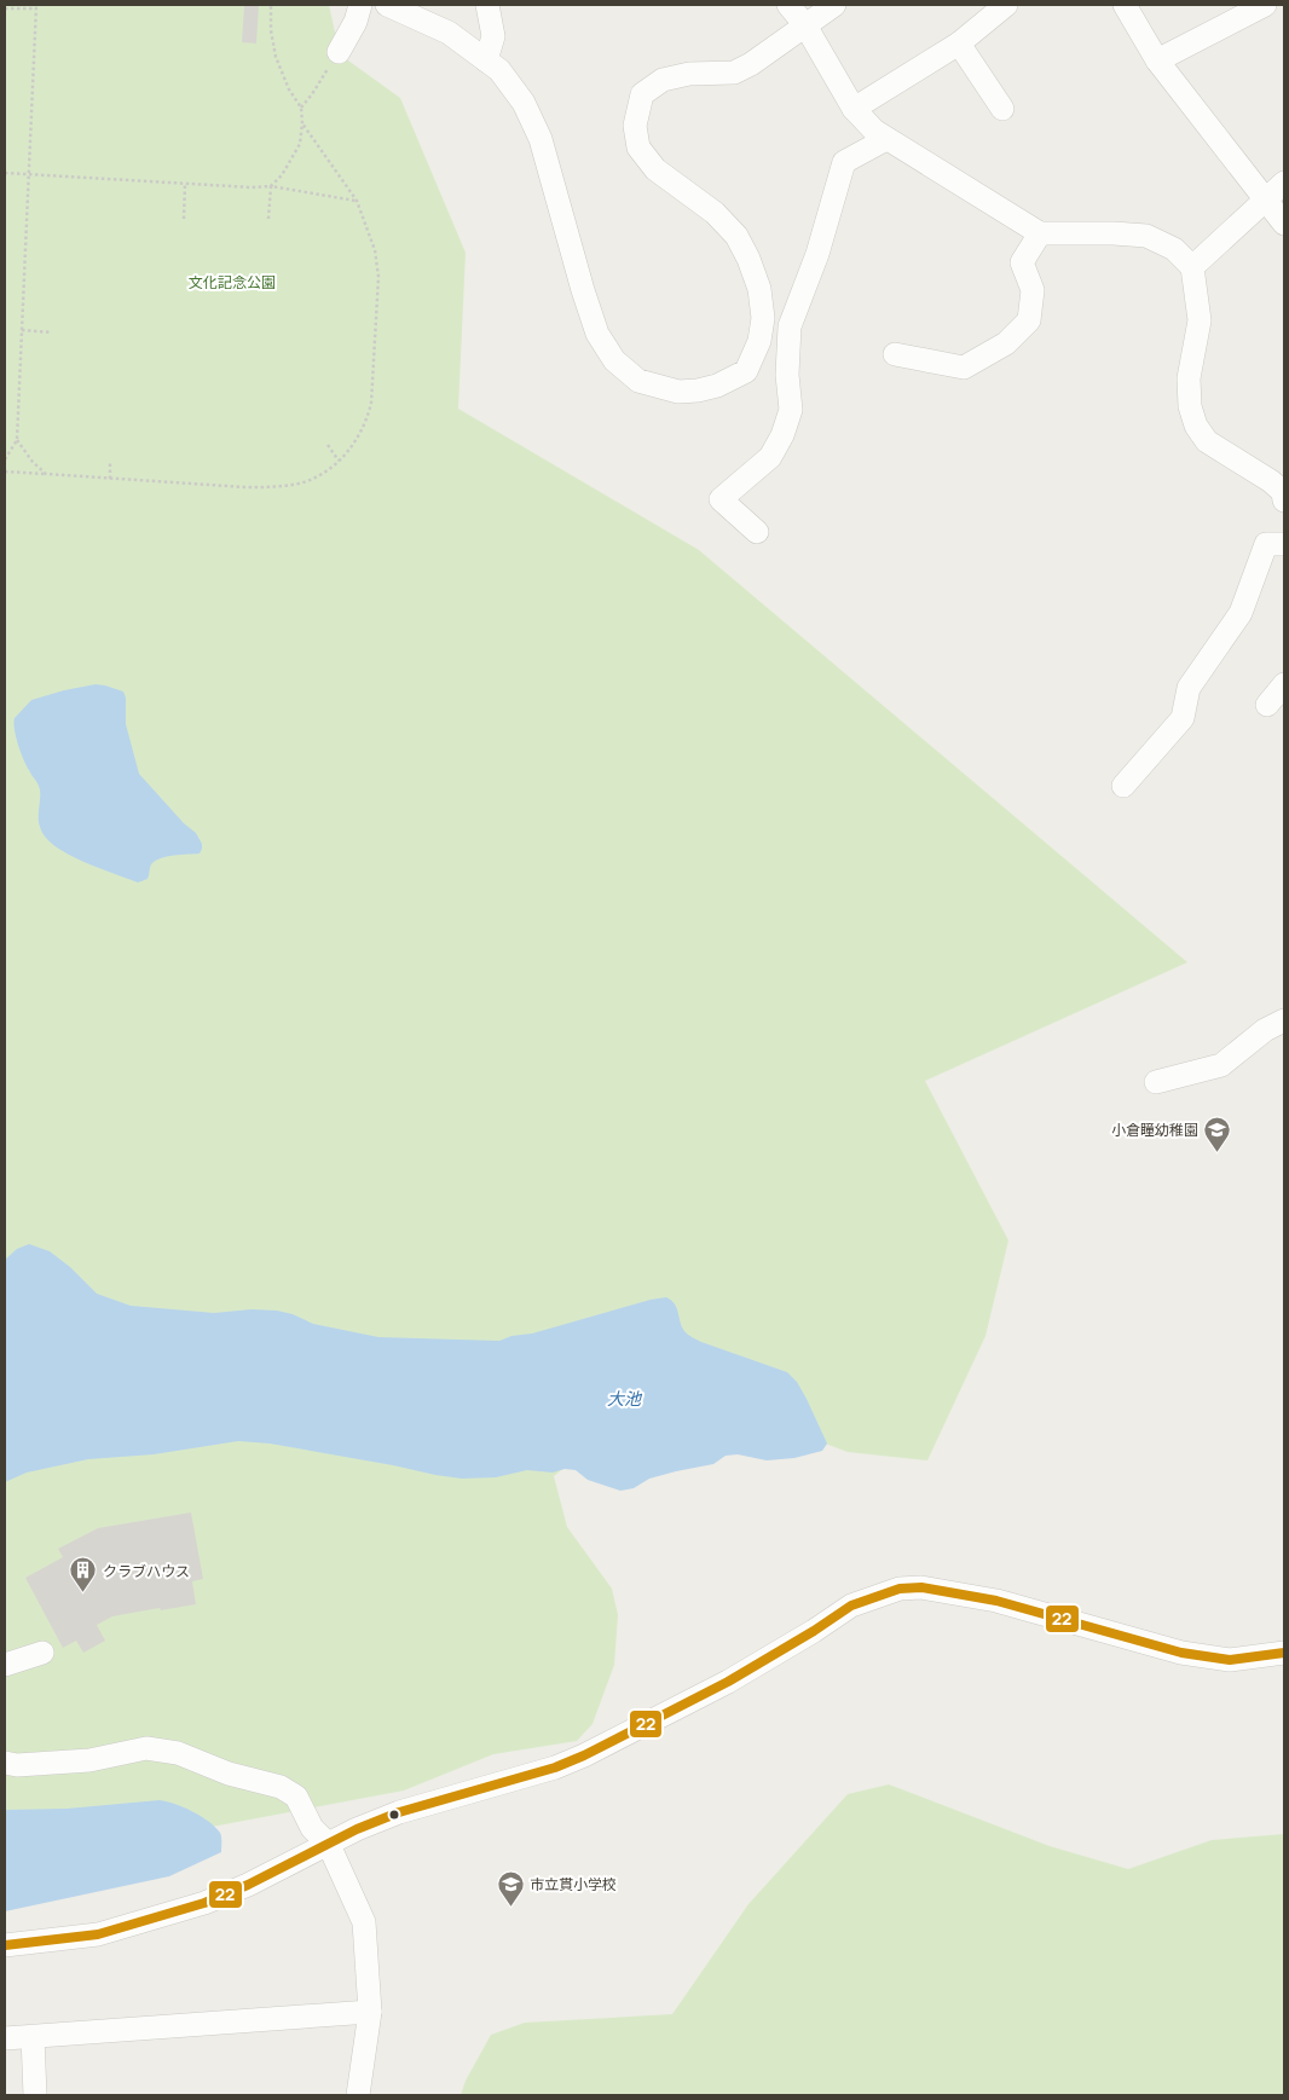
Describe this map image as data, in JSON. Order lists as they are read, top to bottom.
{
  "water": ["大池"],
  "parks": ["文化記念公園"],
  "places": {
    "school or university": ["小倉瞳幼稚園", "市立貫小学校"],
    "building": ["クラブハウス"]
  },
  "lines": ["transit line 22"]
}
